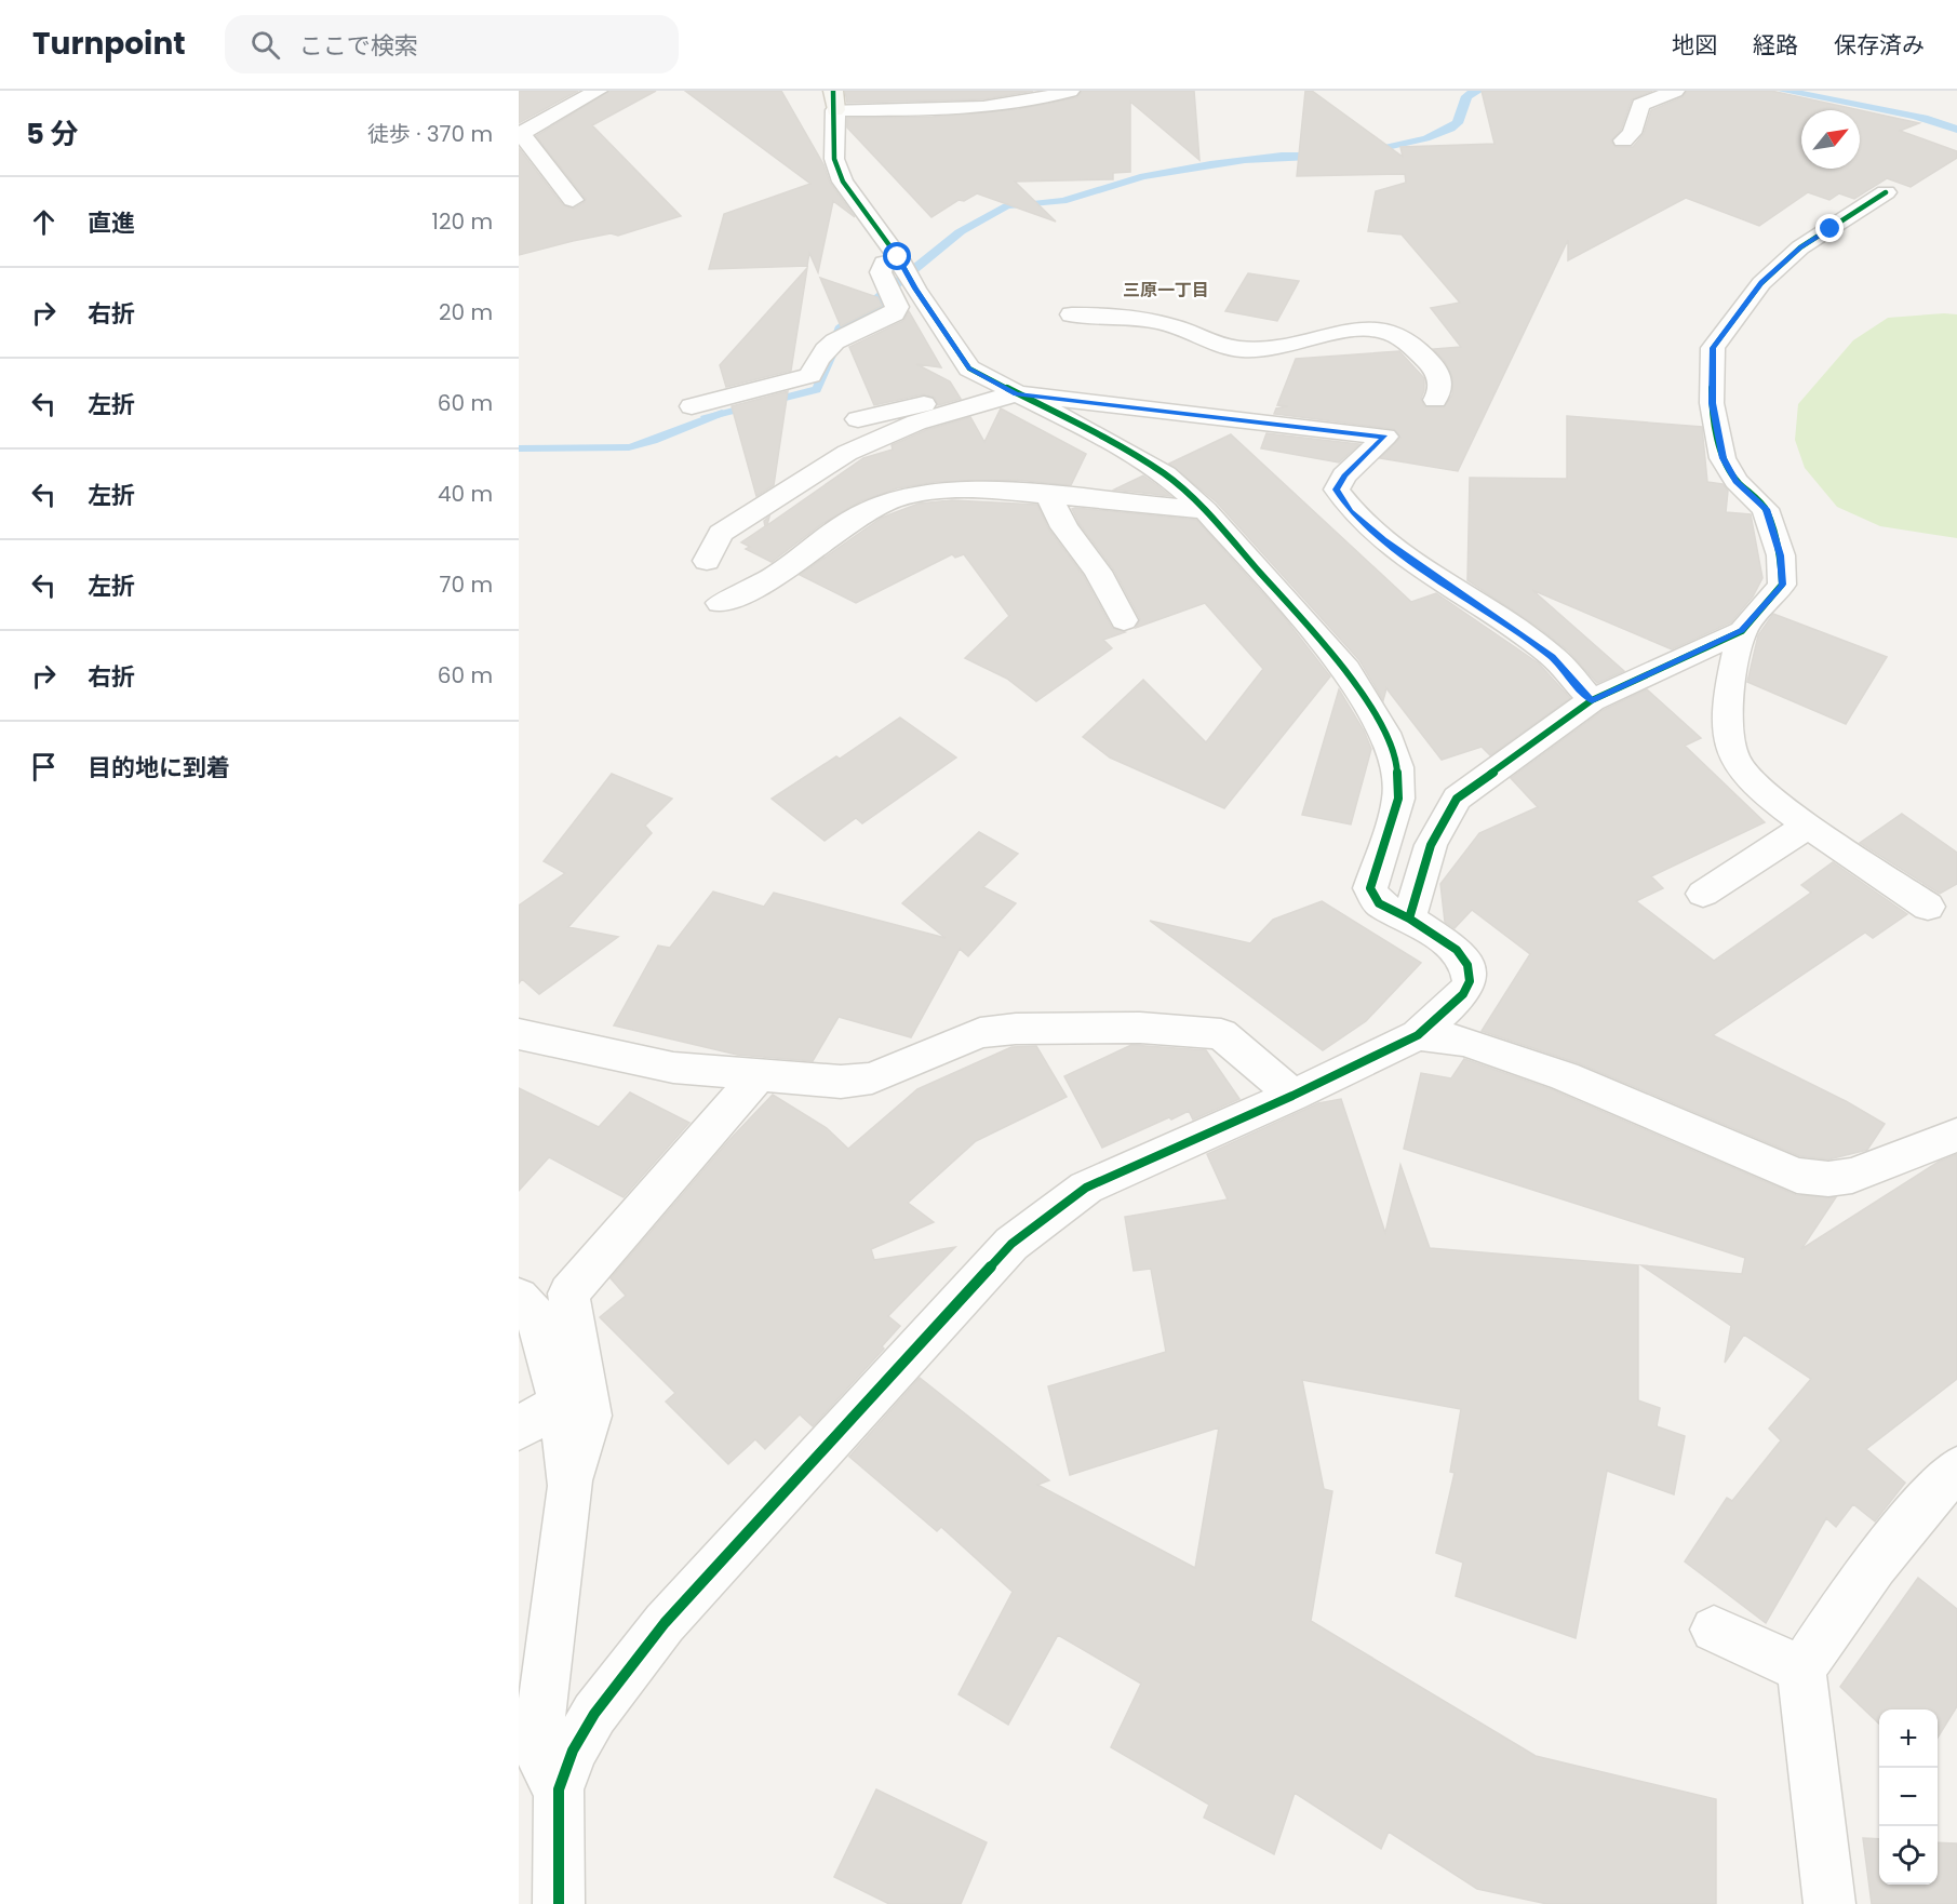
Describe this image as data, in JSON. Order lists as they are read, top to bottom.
{
  "districts": ["三原一丁目"],
  "north": "top right",
  "page": {
    "header": "Turnpoint",
    "search": "ここで検索",
    "nav": ["地図", "経路", "保存済み"],
    "heading": ["5 分", "徒歩 · 370 m"],
    "list": [
      ["直進", "120 m"],
      ["右折", "20 m"],
      ["左折", "60 m"],
      ["左折", "40 m"],
      ["左折", "70 m"],
      ["右折", "60 m"],
      "目的地に到着"
    ],
    "map_buttons": ["+", "−"]
  }
}
